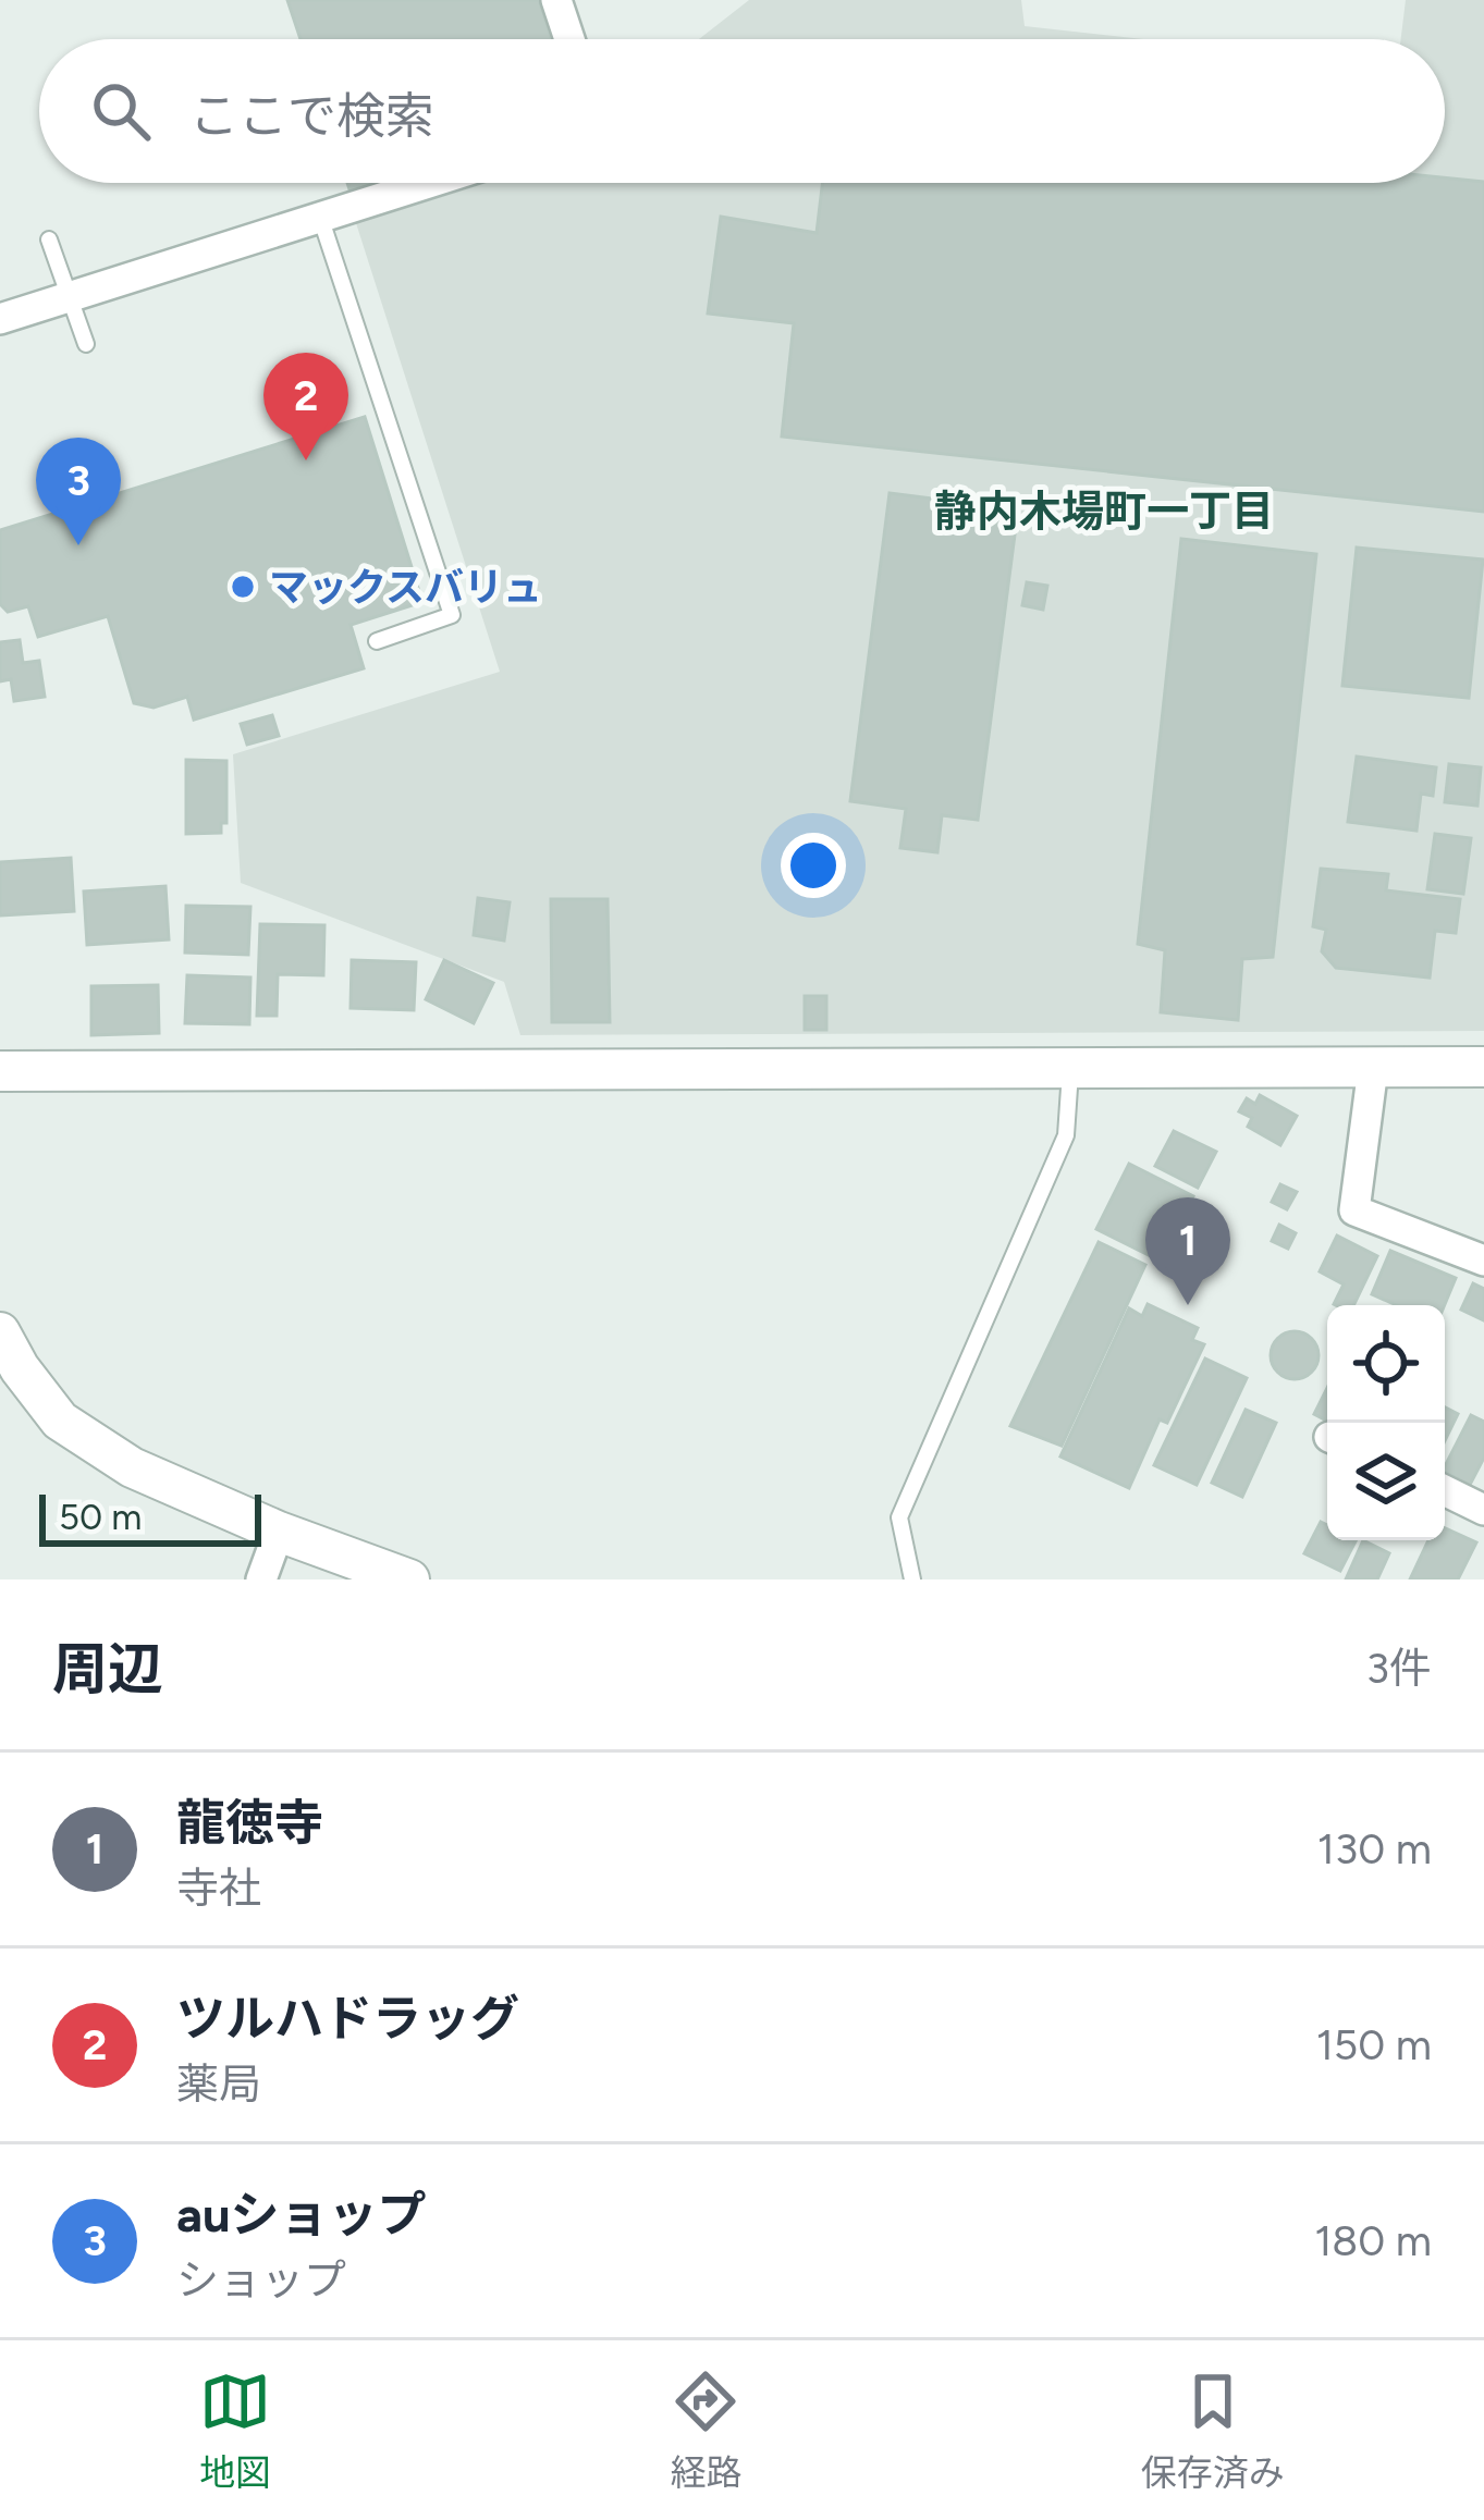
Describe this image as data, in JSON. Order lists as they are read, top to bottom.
{
  "districts": ["静内木場町一丁目"],
  "places": ["マックスバリュ"],
  "scale_bar": "50 m",
  "page": {
    "search": "ここで検索",
    "pins": ["2", "3", "1"],
    "scale": "50 m",
    "heading": ["周辺", "3件"],
    "list": [
      {
        "mark": "1",
        "name": "龍徳寺",
        "note": "寺社",
        "value": "130 m"
      },
      {
        "mark": "2",
        "name": "ツルハドラッグ",
        "note": "薬局",
        "value": "150 m"
      },
      {
        "mark": "3",
        "name": "auショップ",
        "note": "ショップ",
        "value": "180 m"
      }
    ],
    "nav": ["地図", "経路", "保存済み"]
  }
}
